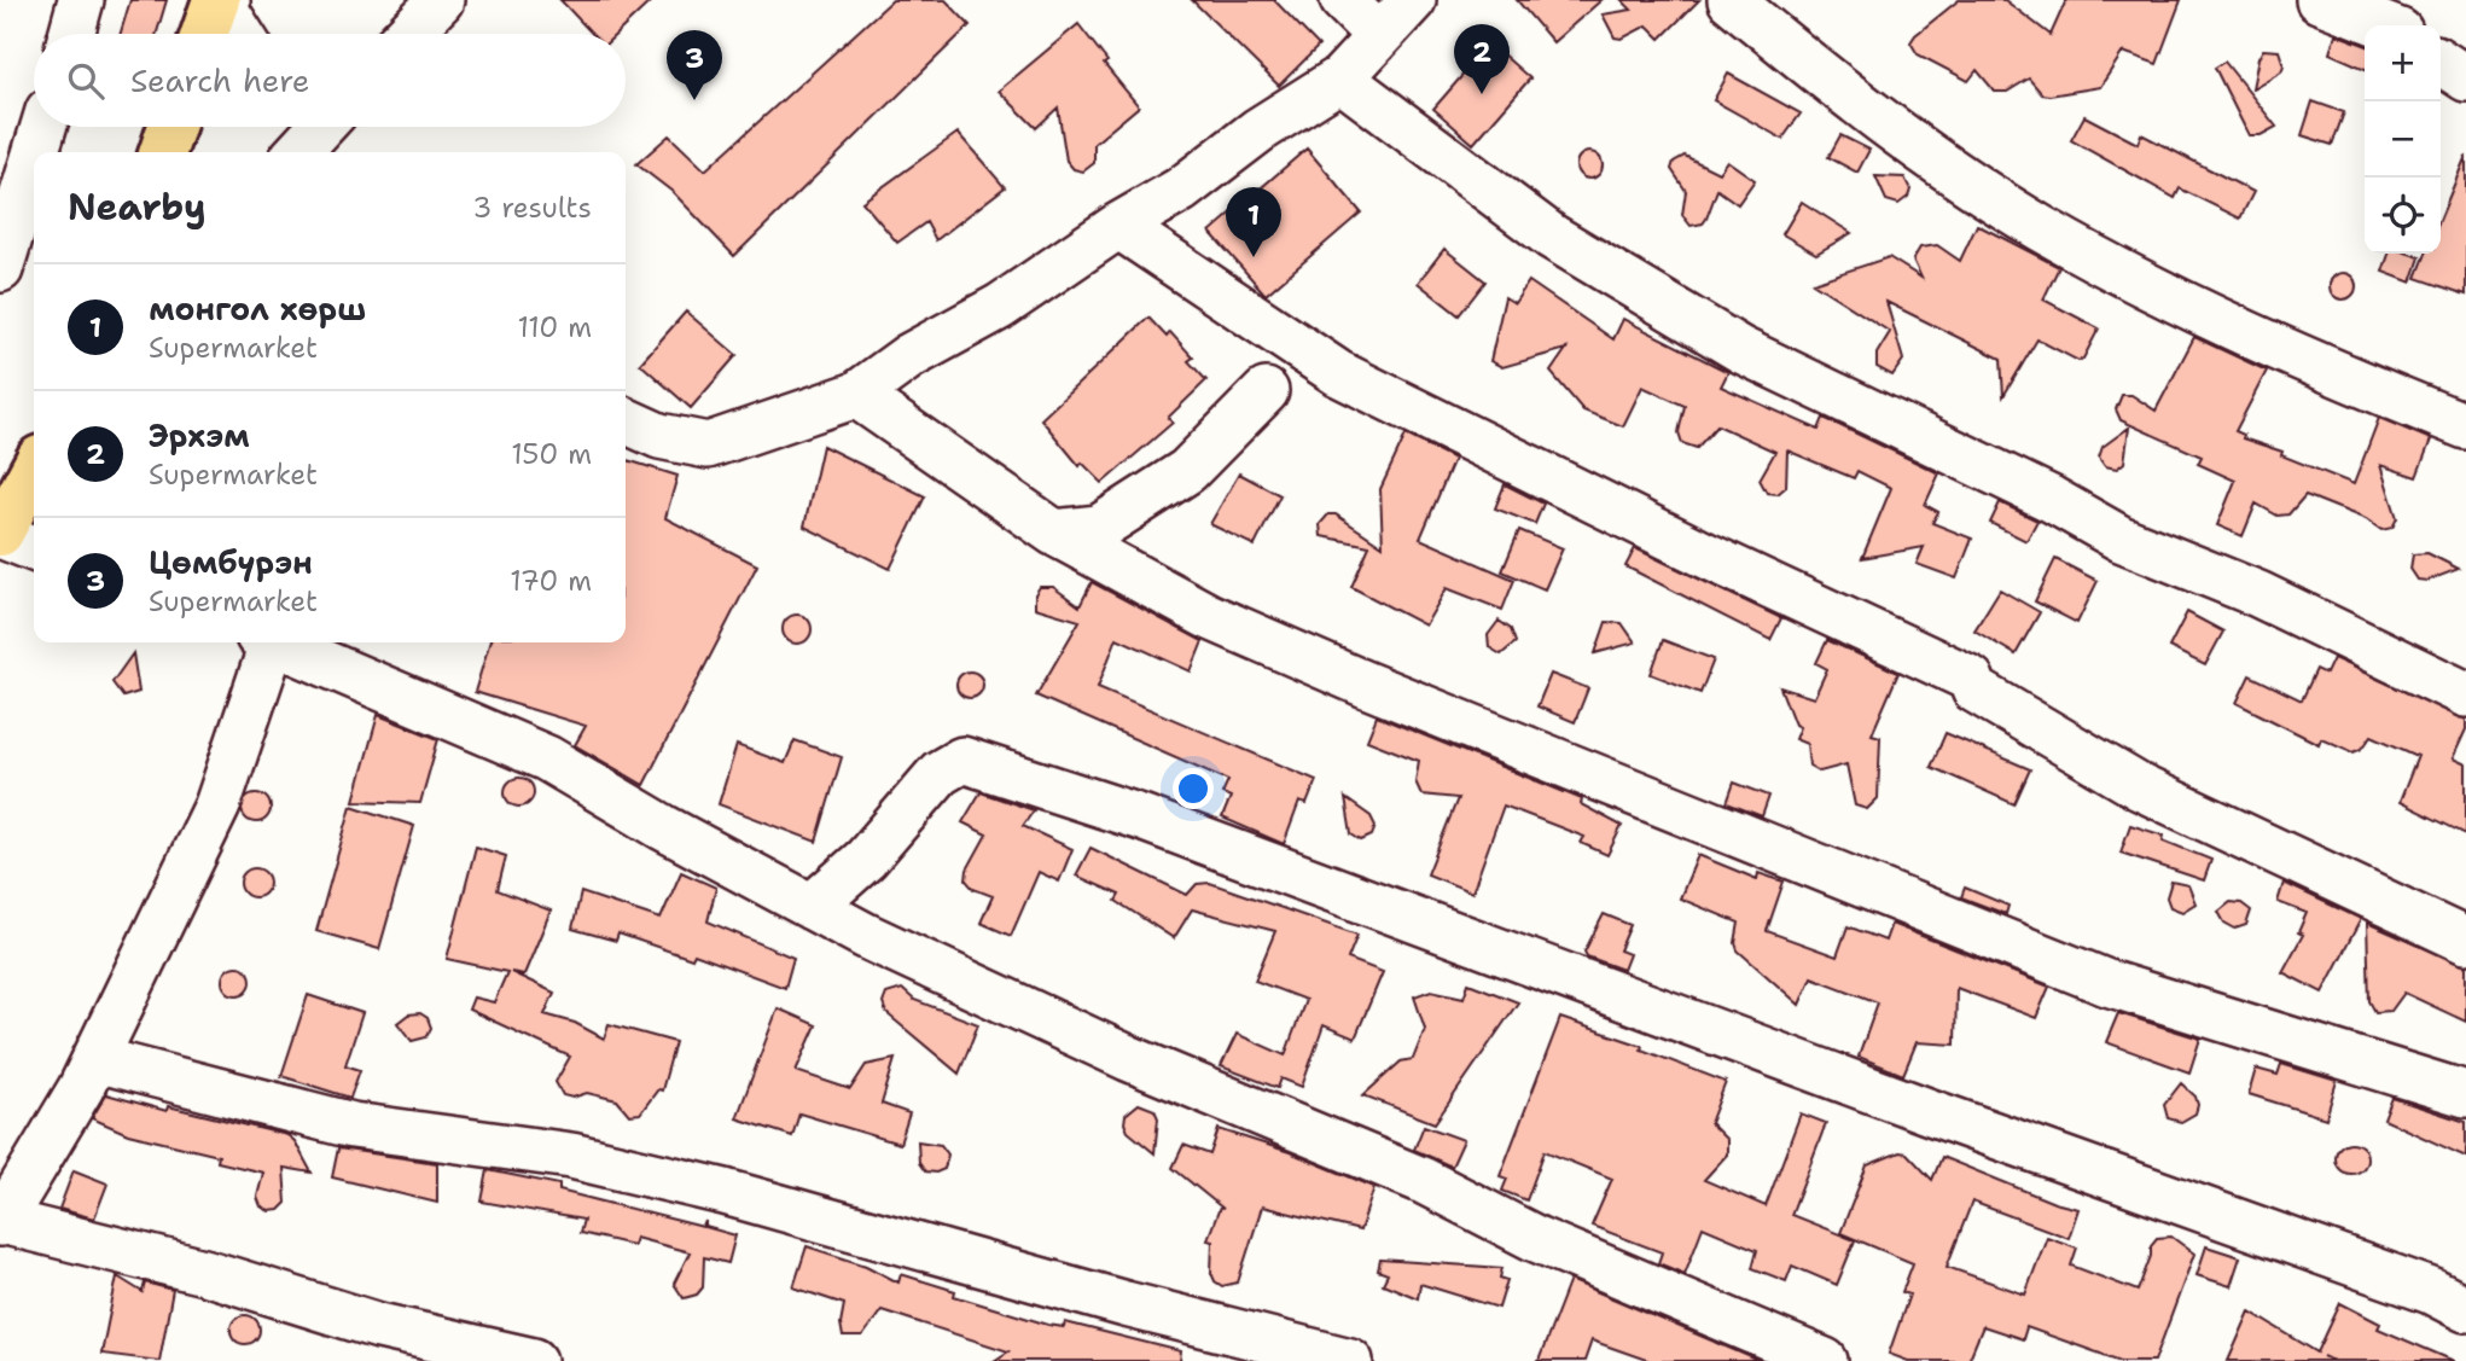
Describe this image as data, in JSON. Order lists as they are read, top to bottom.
{
  "page": {
    "pins": ["2", "3", "1"],
    "map_buttons": ["+", "−"],
    "search": "Search here",
    "heading": ["Nearby", "3 results"],
    "list": [
      {
        "mark": "1",
        "name": "монгол хөрш",
        "note": "Supermarket",
        "value": "110 m"
      },
      {
        "mark": "2",
        "name": "Эрхэм",
        "note": "Supermarket",
        "value": "150 m"
      },
      {
        "mark": "3",
        "name": "Цөмбүрэн",
        "note": "Supermarket",
        "value": "170 m"
      }
    ]
  }
}
